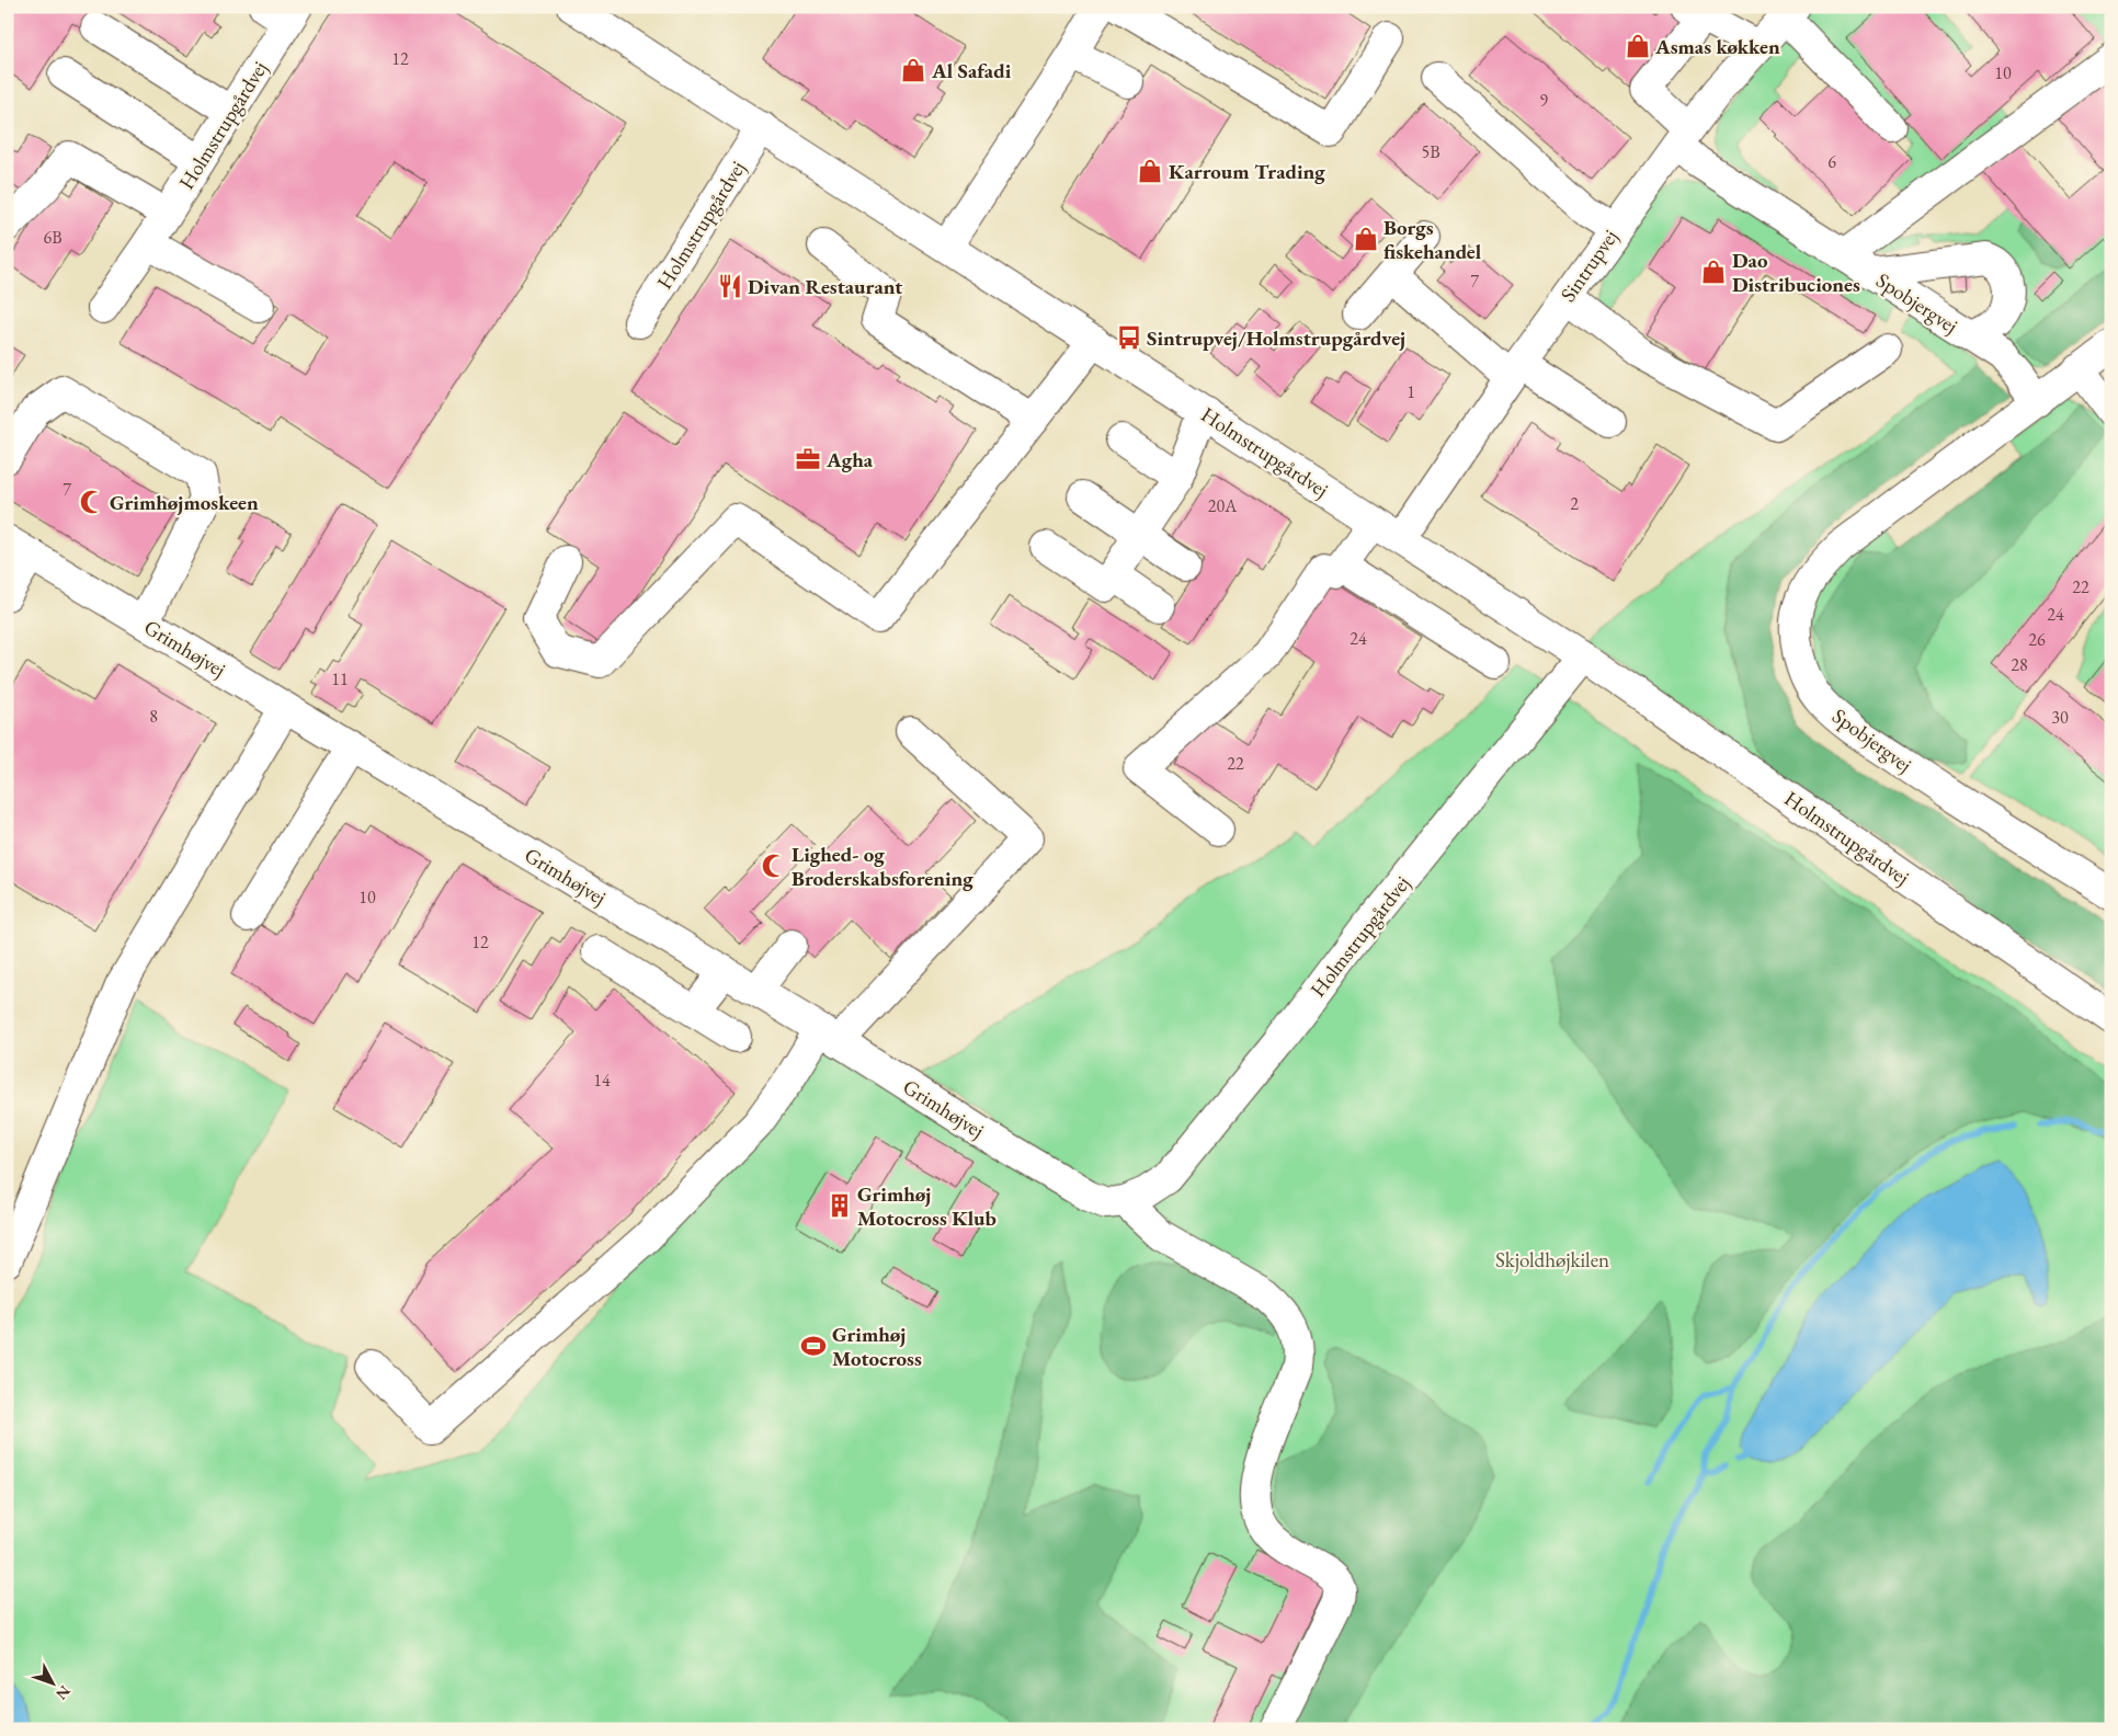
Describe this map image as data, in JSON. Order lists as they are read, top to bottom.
{
  "streets": {
    "street": [
      "Holmstrupgårdvej",
      "Sintrupvej",
      "Spobjergvej",
      "Grimhøjvej"
    ]
  },
  "crossings": [
    ["Holmstrupgårdvej", "Sintrupvej"],
    ["Holmstrupgårdvej", "Grimhøjvej"],
    ["Sintrupvej", "Spobjergvej"]
  ],
  "parks": ["Skjoldhøjkilen"],
  "places": {
    "shop": [
      "Asmas køkken",
      "Al Safadi",
      "Karroum Trading",
      "Borgs fiskehandel",
      "Dao Distribuciones"
    ],
    "restaurant": ["Divan Restaurant"],
    "bus stop": ["Sintrupvej/Holmstrupgårdvej"],
    "office": ["Agha"],
    "mosque": ["Grimhøjmoskeen", "Lighed- og Broderskabsforening"],
    "building": ["Grimhøj Motocross Klub"],
    "sports": ["Grimhøj Motocross"]
  },
  "house_numbers": [
    "12",
    "10",
    "9",
    "5B",
    "6",
    "6B",
    "7",
    "1",
    "7",
    "2",
    "20A",
    "22",
    "24",
    "24",
    "26",
    "28",
    "11",
    "8",
    "30",
    "22",
    "10",
    "12",
    "14"
  ],
  "north": "bottom right"
}
